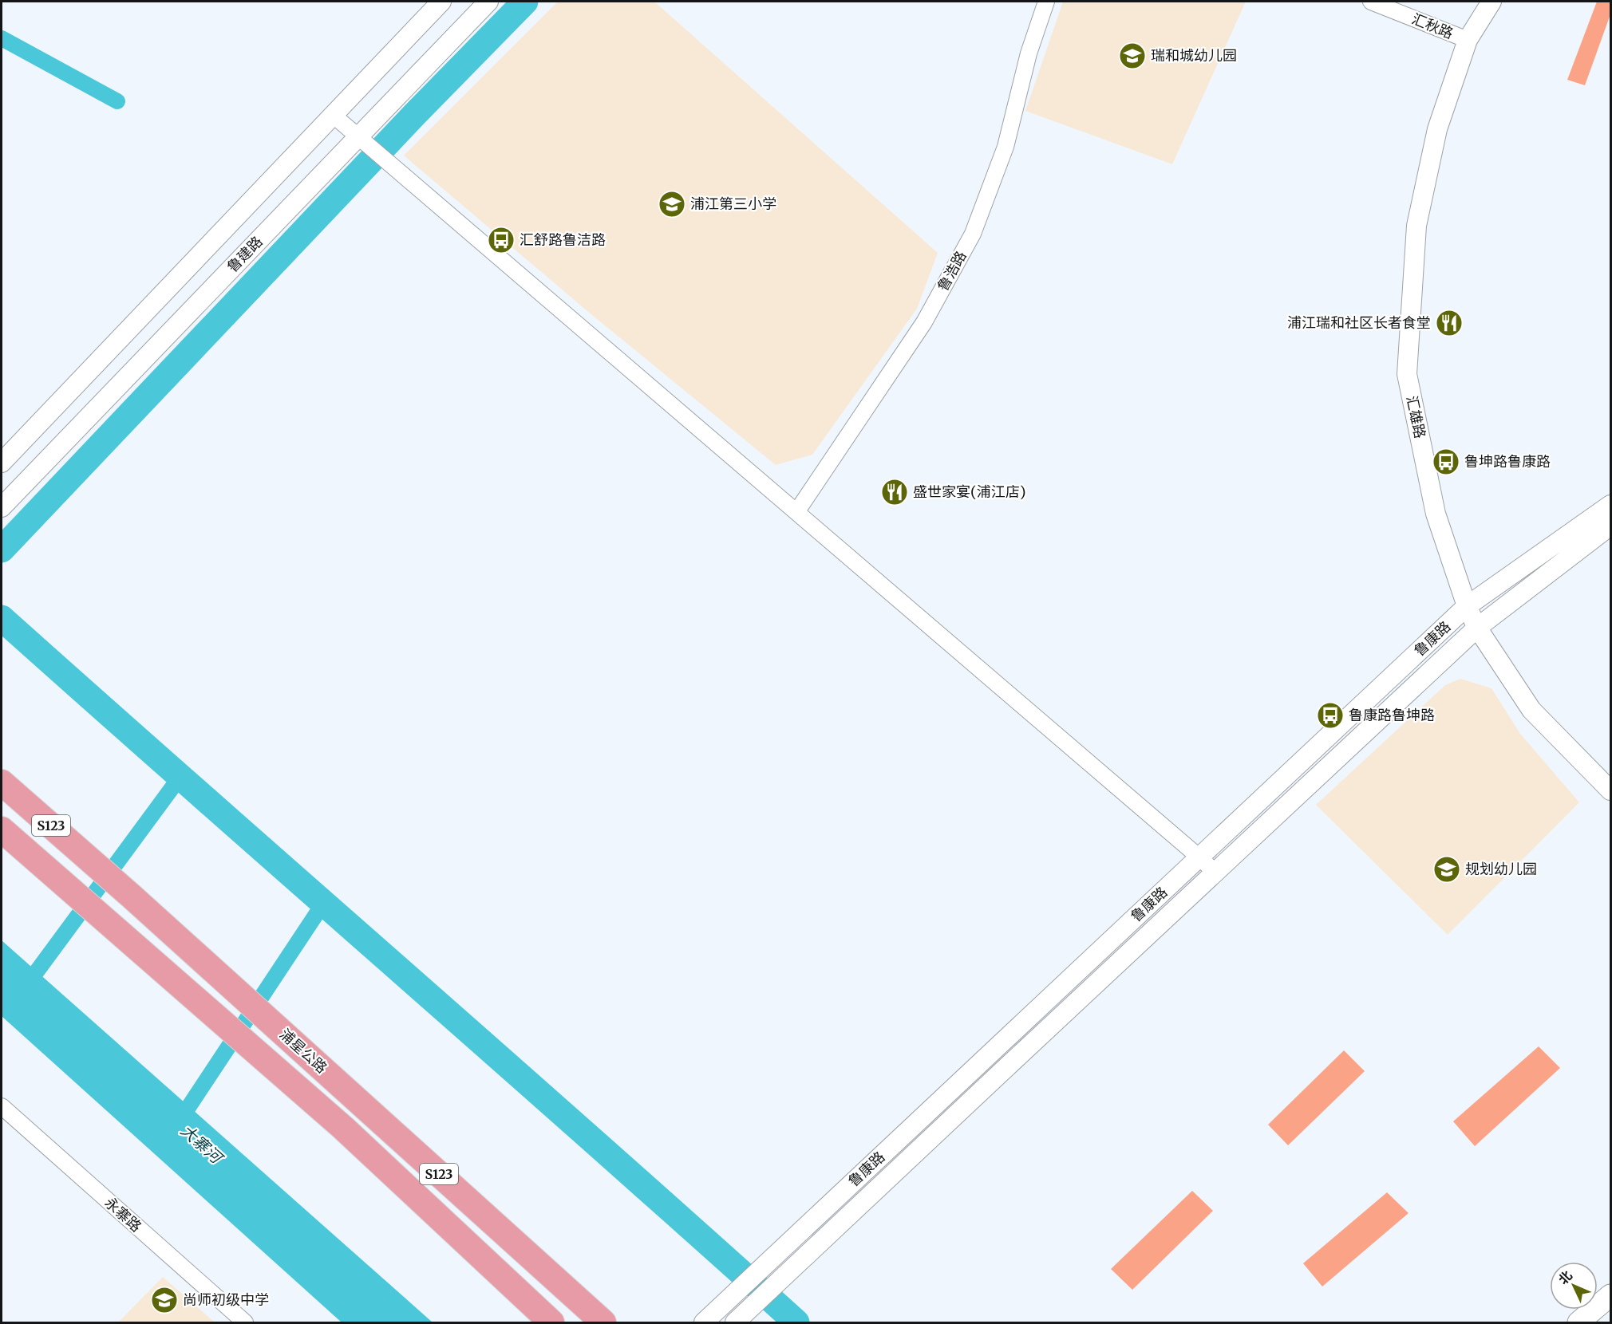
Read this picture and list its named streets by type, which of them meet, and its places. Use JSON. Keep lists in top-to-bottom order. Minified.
{"streets":{"main road":["S123","浦星公路"],"street":["汇秋路","鲁建路","鲁浩路","汇雄路","鲁康路","永寨路"]},"crossings":[["汇秋路","汇雄路"],["汇雄路","鲁康路"]],"water":["大寨河"],"places":{"school or university":["瑞和城幼儿园","浦江第三小学","规划幼儿园","尚师初级中学"],"bus stop":["汇舒路鲁洁路","鲁坤路鲁康路","鲁康路鲁坤路"],"restaurant":["浦江瑞和社区长者食堂","盛世家宴(浦江店)"]},"north":"top left"}
